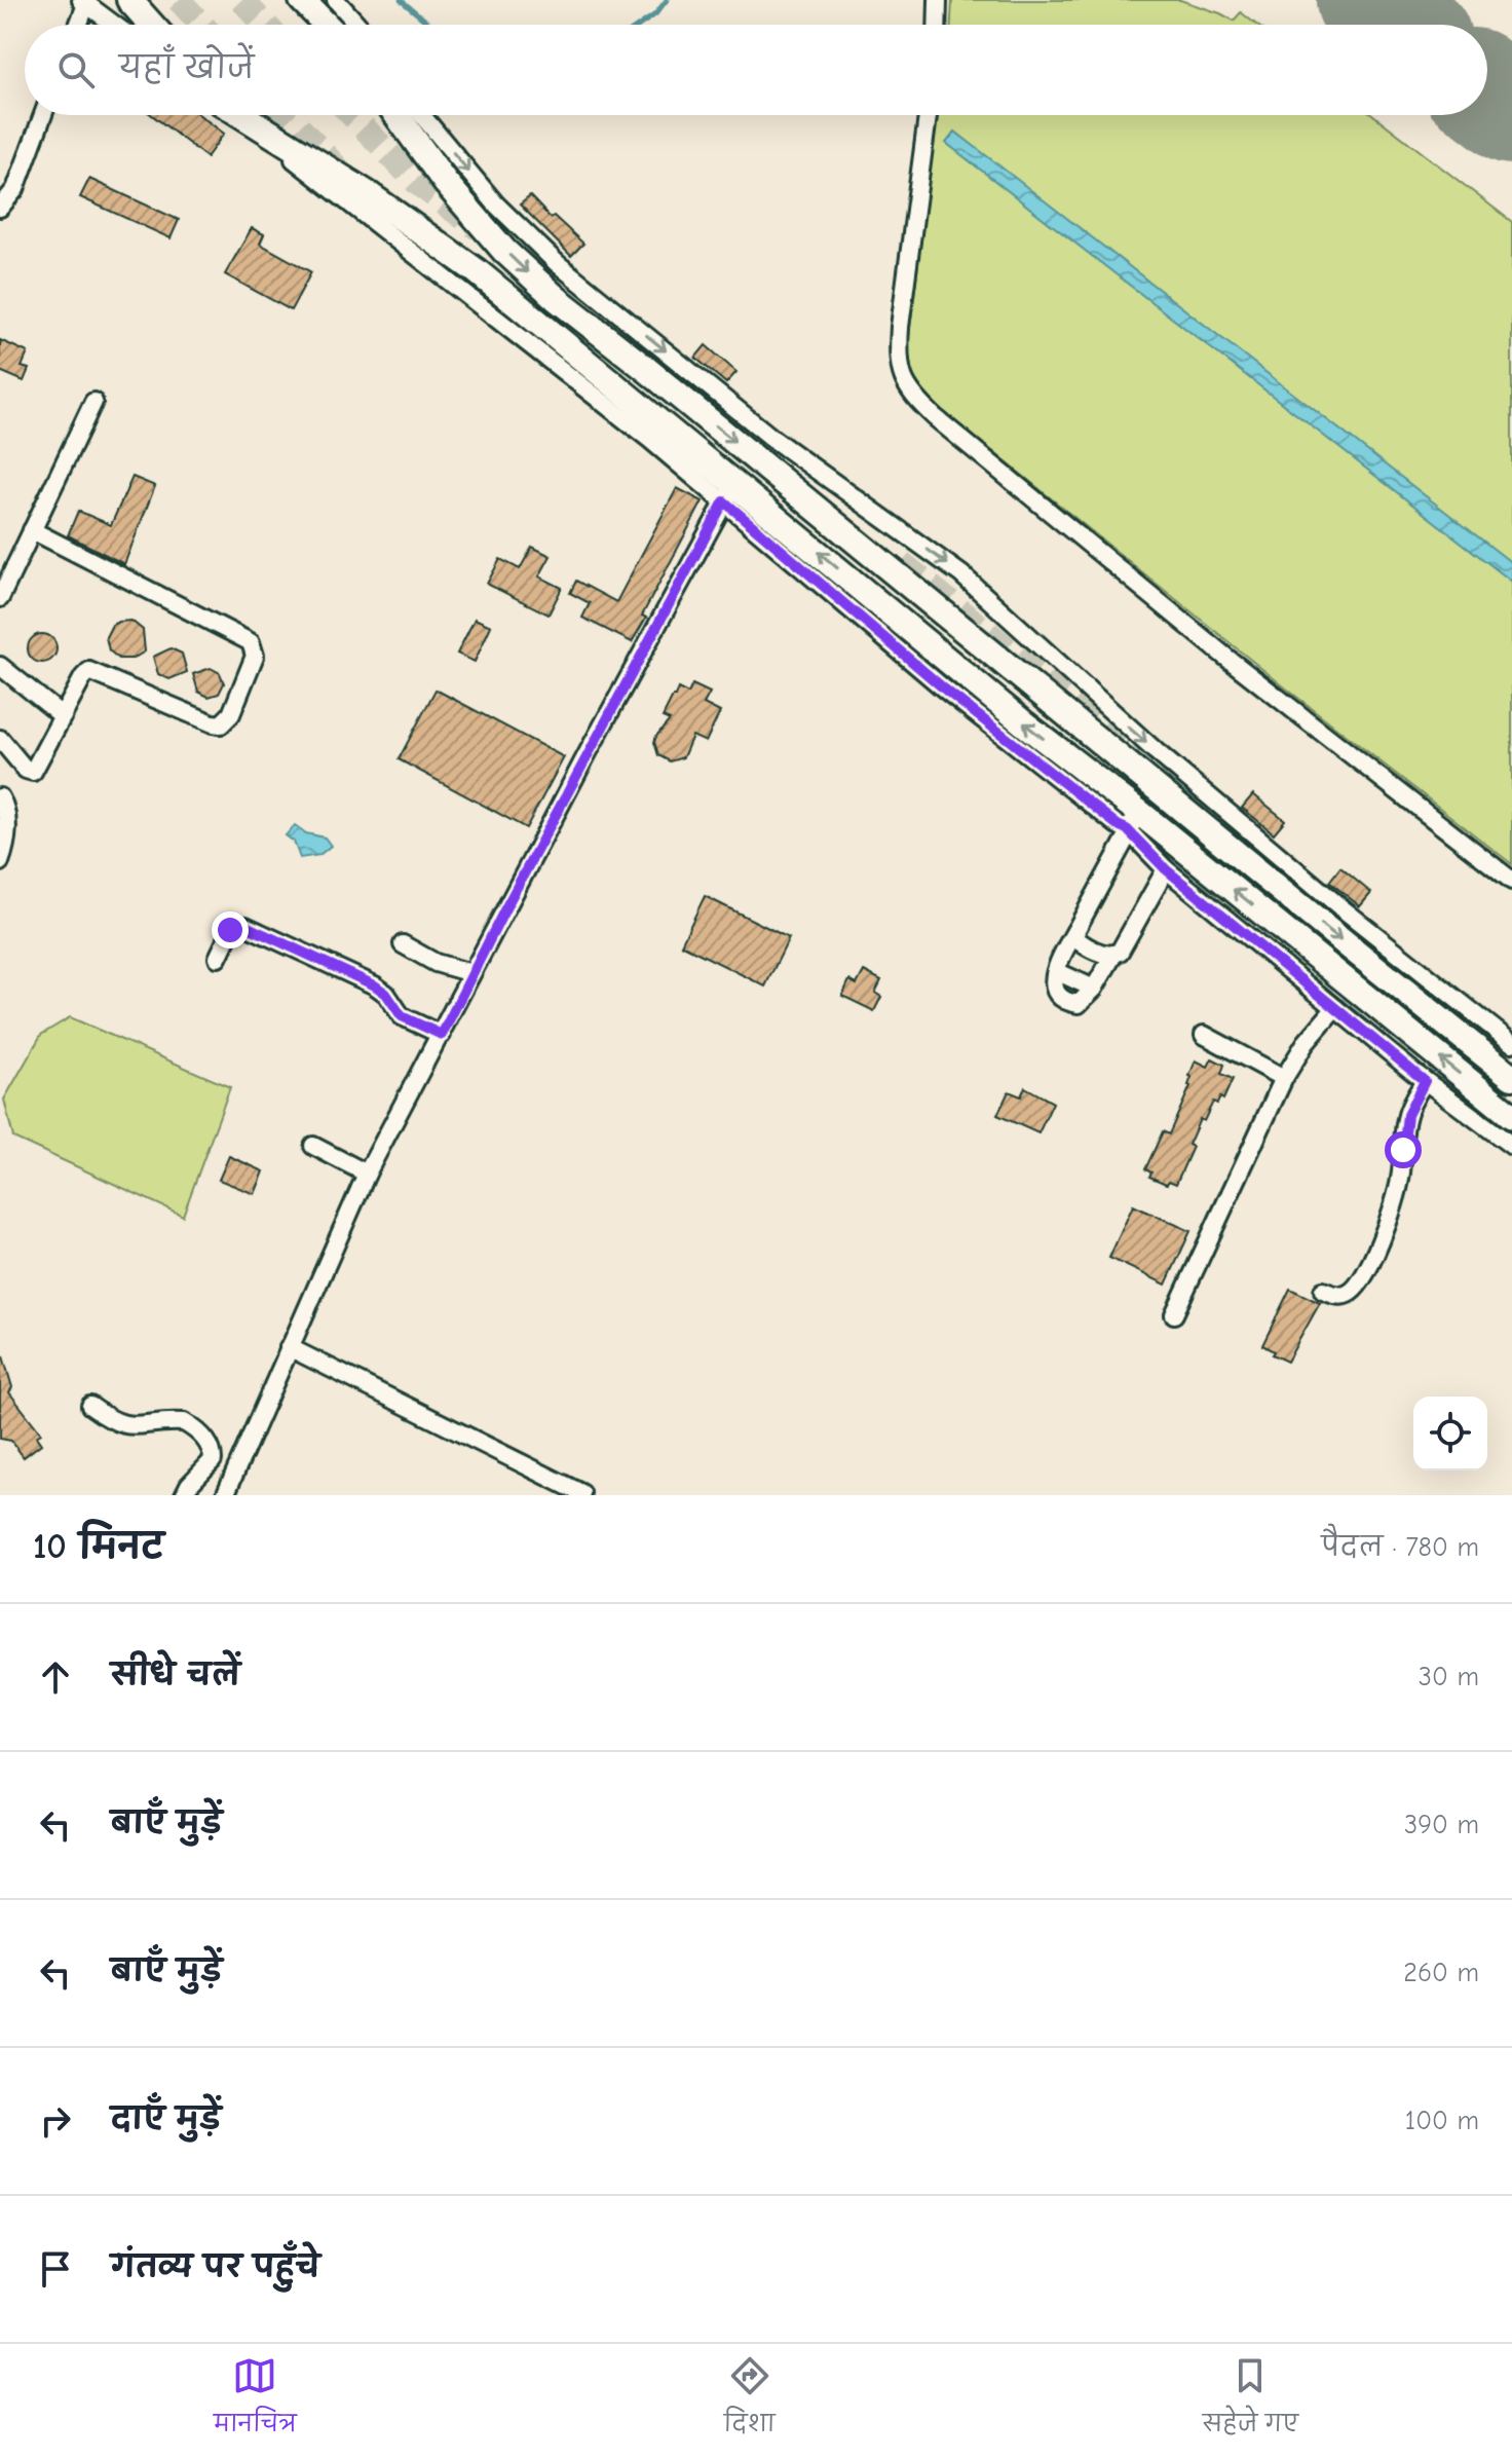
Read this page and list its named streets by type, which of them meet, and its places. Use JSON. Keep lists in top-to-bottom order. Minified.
{"page":{"search":"यहाँ खोजें","heading":["10 मिनट","पैदल · 780 m"],"list":[["सीधे चलें","30 m"],["बाएँ मुड़ें","390 m"],["बाएँ मुड़ें","260 m"],["दाएँ मुड़ें","100 m"],"गंतव्य पर पहुँचे"],"nav":["मानचित्र","दिशा","सहेजे गए"]}}
